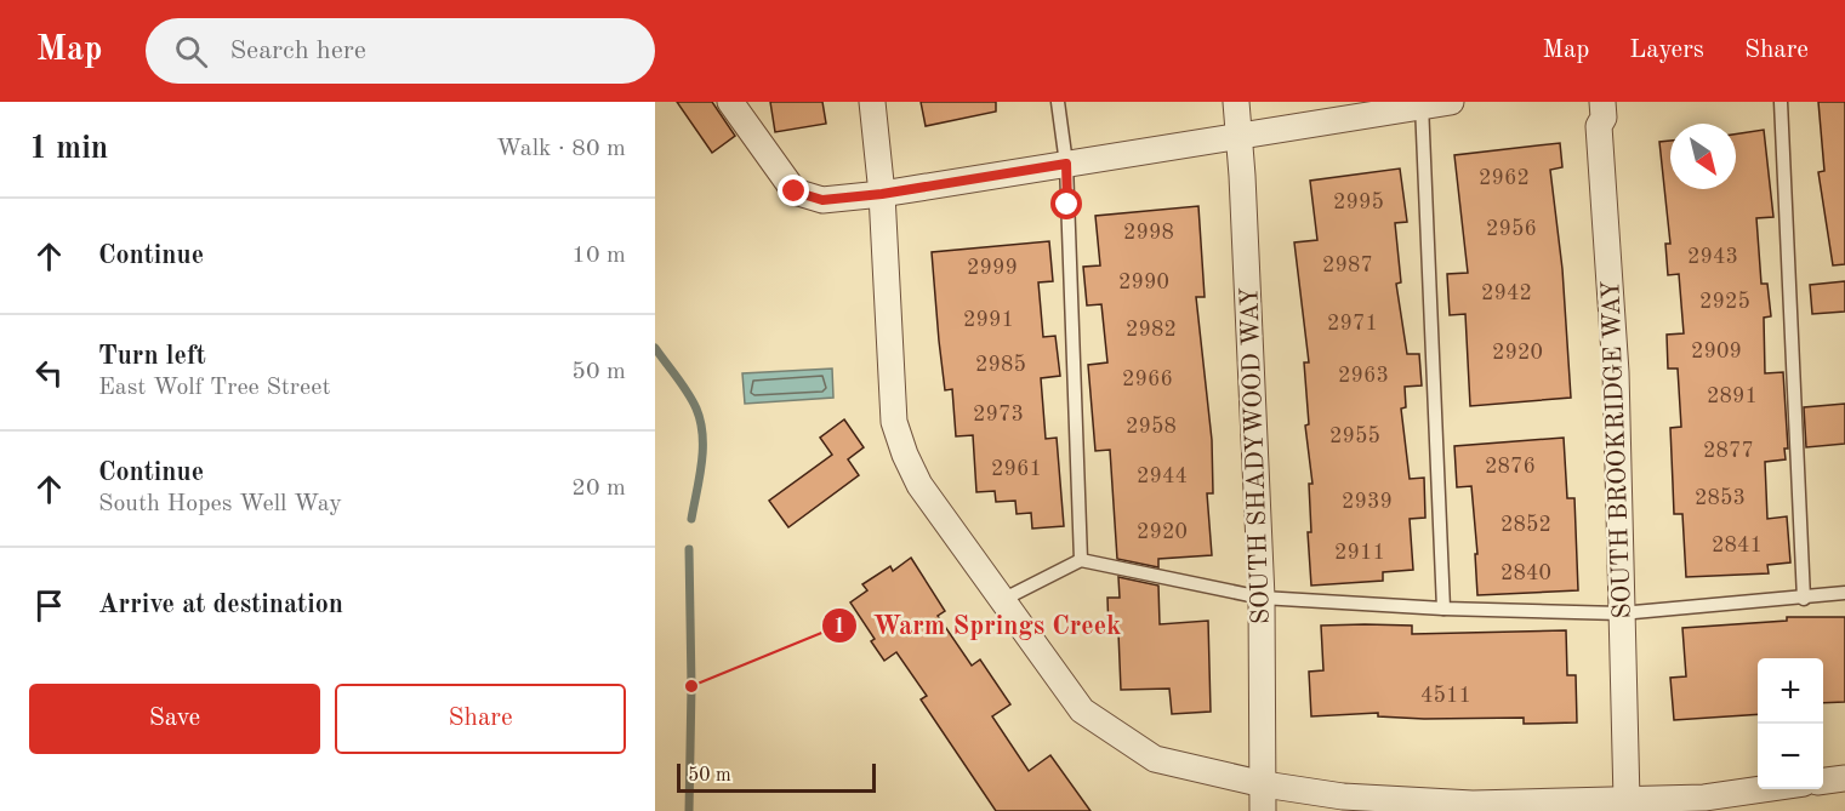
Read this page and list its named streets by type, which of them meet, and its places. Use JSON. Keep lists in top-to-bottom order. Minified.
{"streets":{"street":["SOUTH BROOKRIDGE WAY","SOUTH SHADYWOOD WAY"]},"places":["Warm Springs Creek"],"house_numbers":["2962","2995","2956","2998","2943","2987","2999","2990","2942","2925","2991","2971","2982","2909","2920","2985","2963","2966","2891","2973","2958","2955","2877","2876","2961","2944","2853","2939","2852","2920","2841","2911","2840","4511"],"scale_bar":"50 m","north":"bottom right","page":{"header":"Map","search":"Search here","nav":["Map","Layers","Share"],"heading":["1 min","Walk · 80 m"],"list":[["Continue","10 m"],["Turn left","East Wolf Tree Street","50 m"],["Continue","South Hopes Well Way","20 m"],"Arrive at destination"],"map_buttons":["+","−"],"buttons":["Save","Share"],"scale":"50 m"}}
